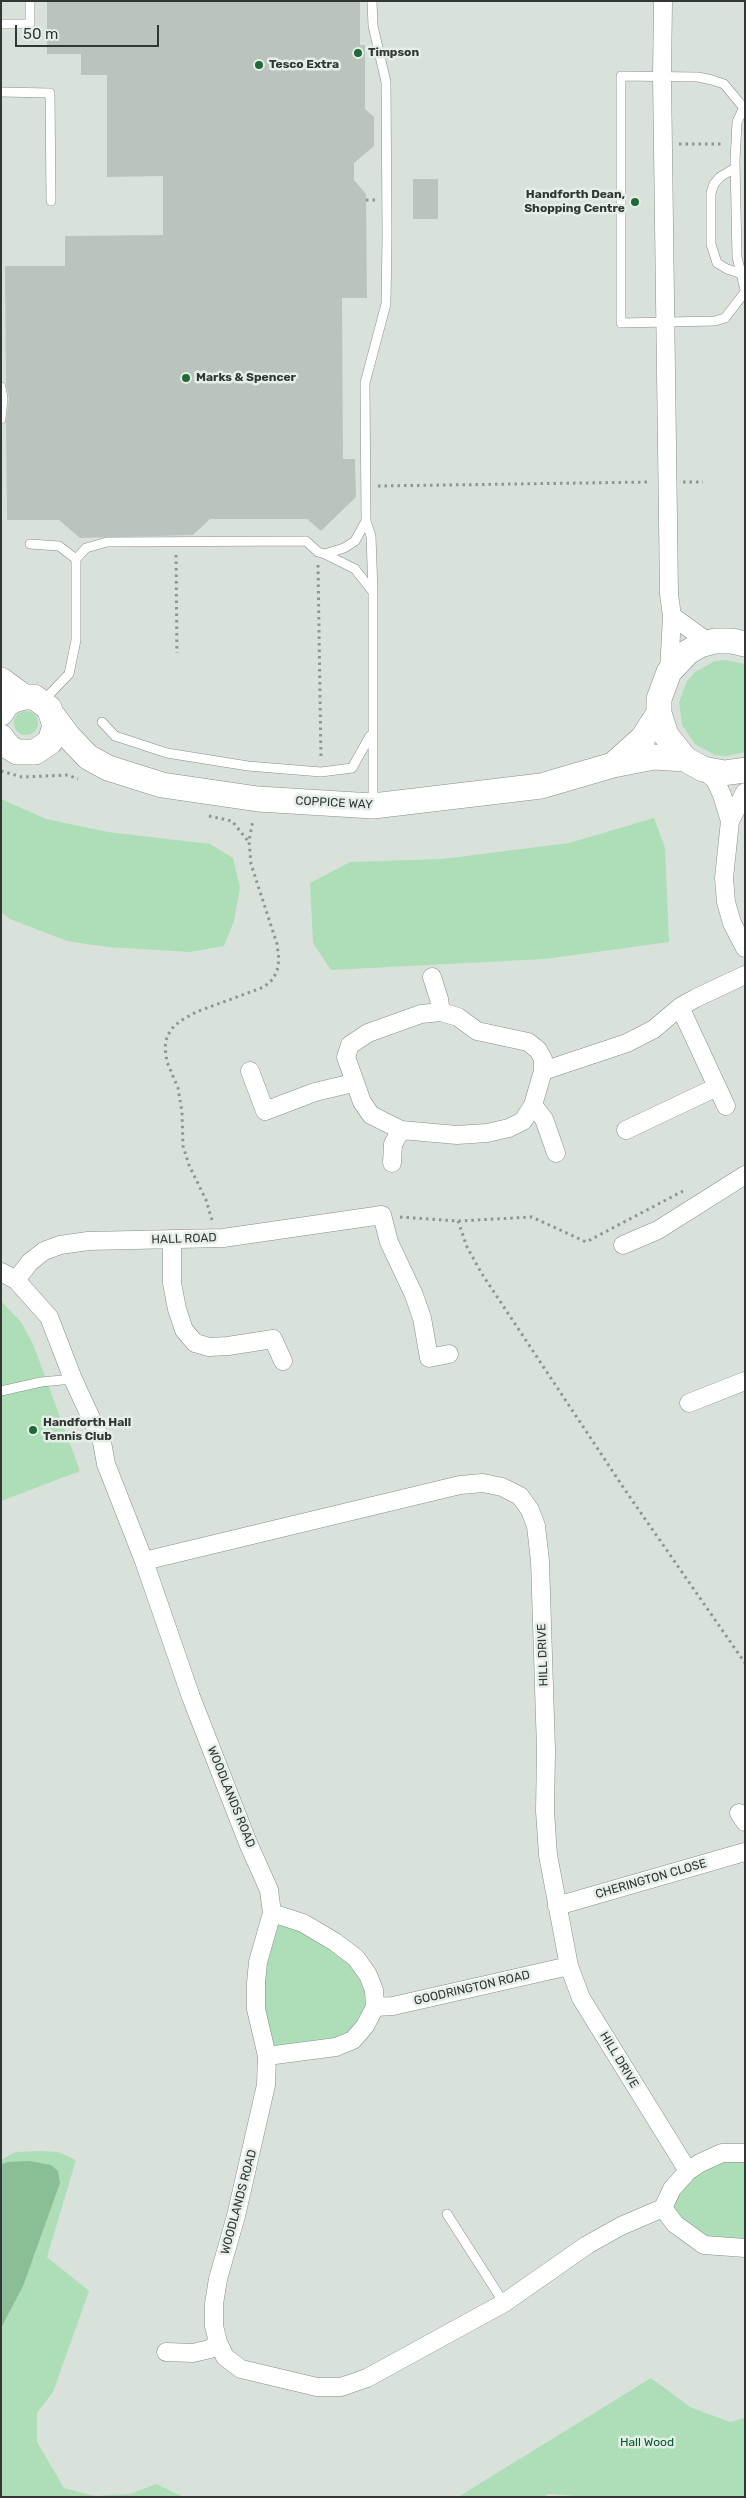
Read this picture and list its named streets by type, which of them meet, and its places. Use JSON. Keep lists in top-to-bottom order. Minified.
{"streets":{"street":["COPPICE WAY","HALL ROAD","HILL DRIVE","WOODLANDS ROAD","CHERINGTON CLOSE","GOODRINGTON ROAD"]},"crossings":[["HALL ROAD","WOODLANDS ROAD"],["HILL DRIVE","WOODLANDS ROAD"],["HILL DRIVE","CHERINGTON CLOSE"],["HILL DRIVE","GOODRINGTON ROAD"],["WOODLANDS ROAD","GOODRINGTON ROAD"]],"parks":["Hall Wood"],"places":["Timpson","Tesco Extra","Handforth Dean, Shopping Centre","Marks & Spencer","Handforth Hall Tennis Club"],"scale_bar":"50 m"}
